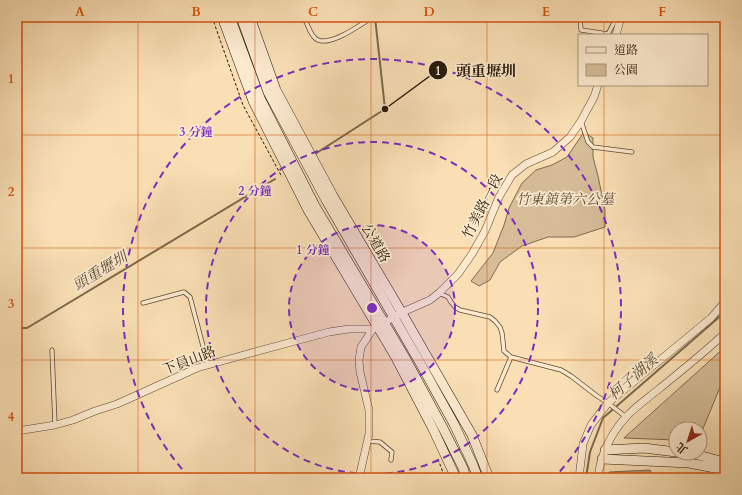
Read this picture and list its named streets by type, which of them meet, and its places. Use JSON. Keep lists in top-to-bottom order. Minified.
{"streets":{"street":["竹美路一段","公道路","下員山路"]},"crossings":[["竹美路一段","公道路"],["竹美路一段","下員山路"]],"water":["頭重壢圳","柯子湖溪"],"parks":["竹東鎮第六公墓"],"places":["頭重壢圳"],"legend":["道路","公園"],"north":"bottom left","grid":{"columns":["A","B","C","D","E","F"],"rows":["1","2","3","4"]},"rings":["3 分鐘","2 分鐘","1 分鐘"]}
